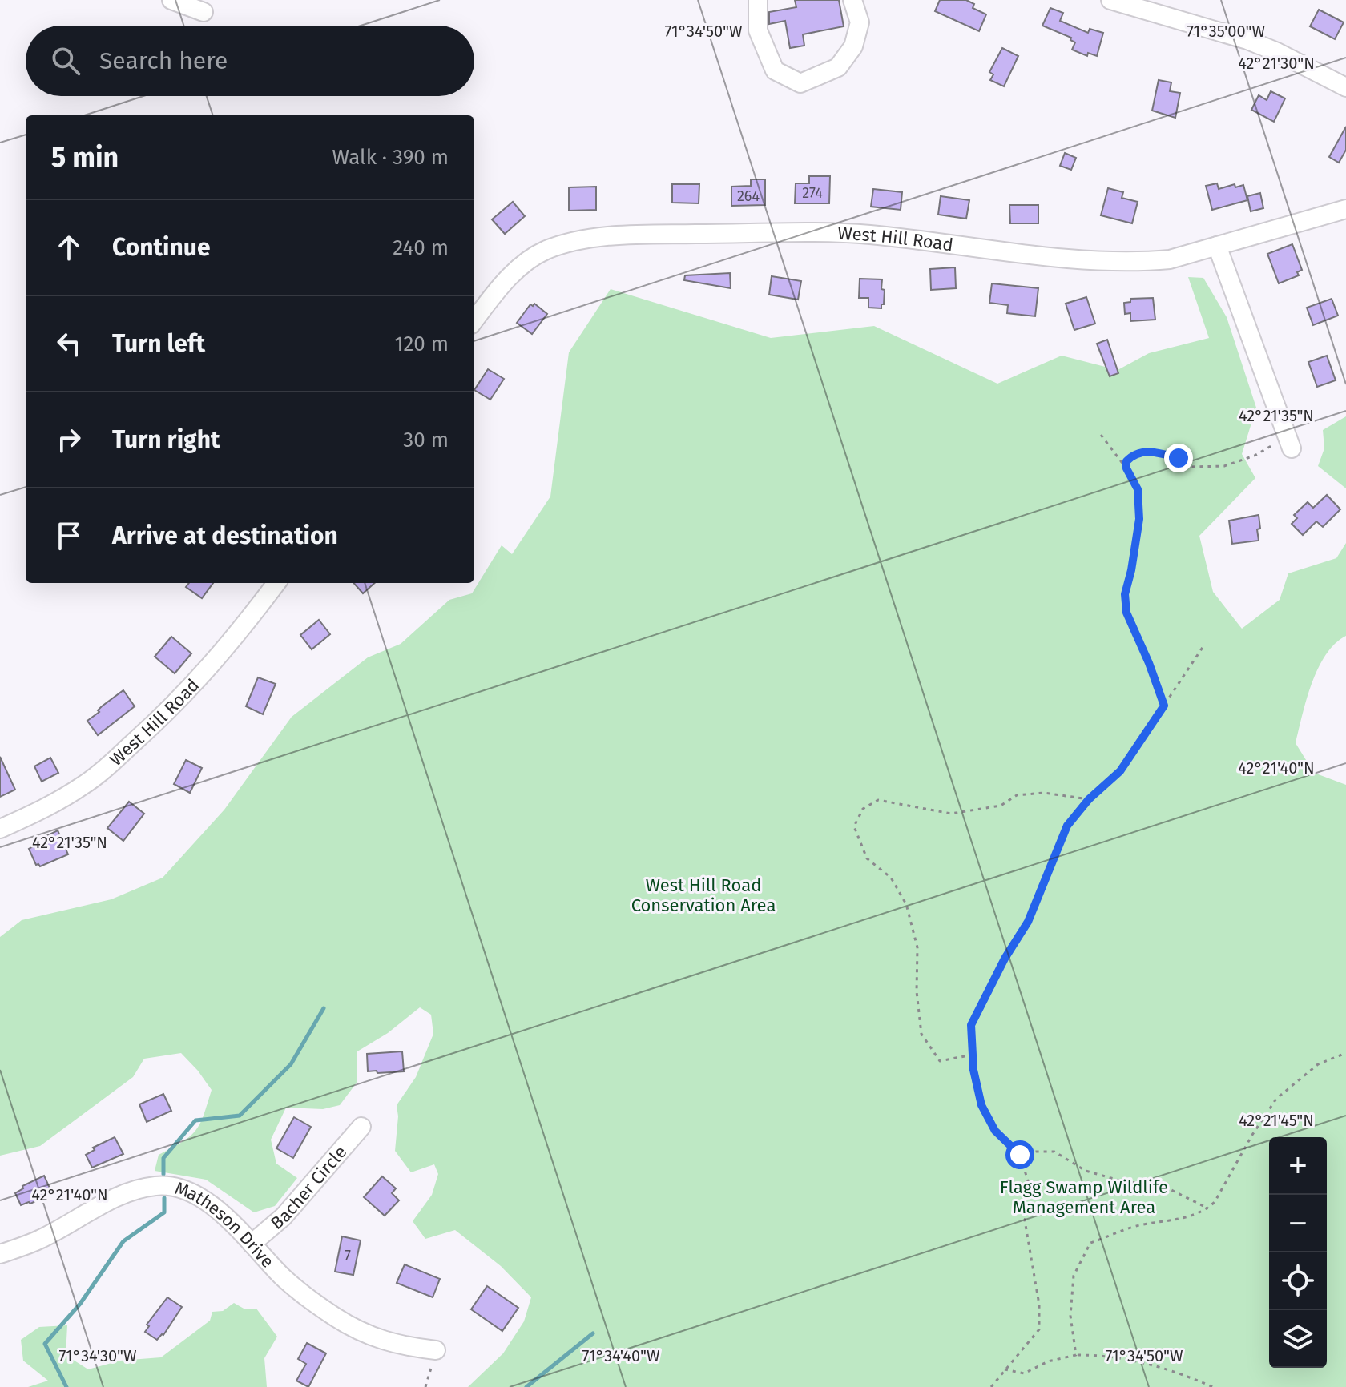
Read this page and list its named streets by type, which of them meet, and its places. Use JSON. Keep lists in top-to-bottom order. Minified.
{"streets":{"street":["West Hill Road","Bacher Circle","Matheson Drive"]},"crossings":[["Bacher Circle","Matheson Drive"]],"parks":["West Hill Road Conservation Area","Flagg Swamp Wildlife Management Area"],"house_numbers":["274","264","7"],"page":{"search":"Search here","heading":["5 min","Walk · 390 m"],"list":[["Continue","240 m"],["Turn left","120 m"],["Turn right","30 m"],"Arrive at destination"],"map_buttons":["+","−"]},"coordinates":["71°34'50\"W","71°35'00\"W","42°21'30\"N","42°21'35\"N","42°21'40\"N","42°21'45\"N","71°34'30\"W","71°34'40\"W"]}
